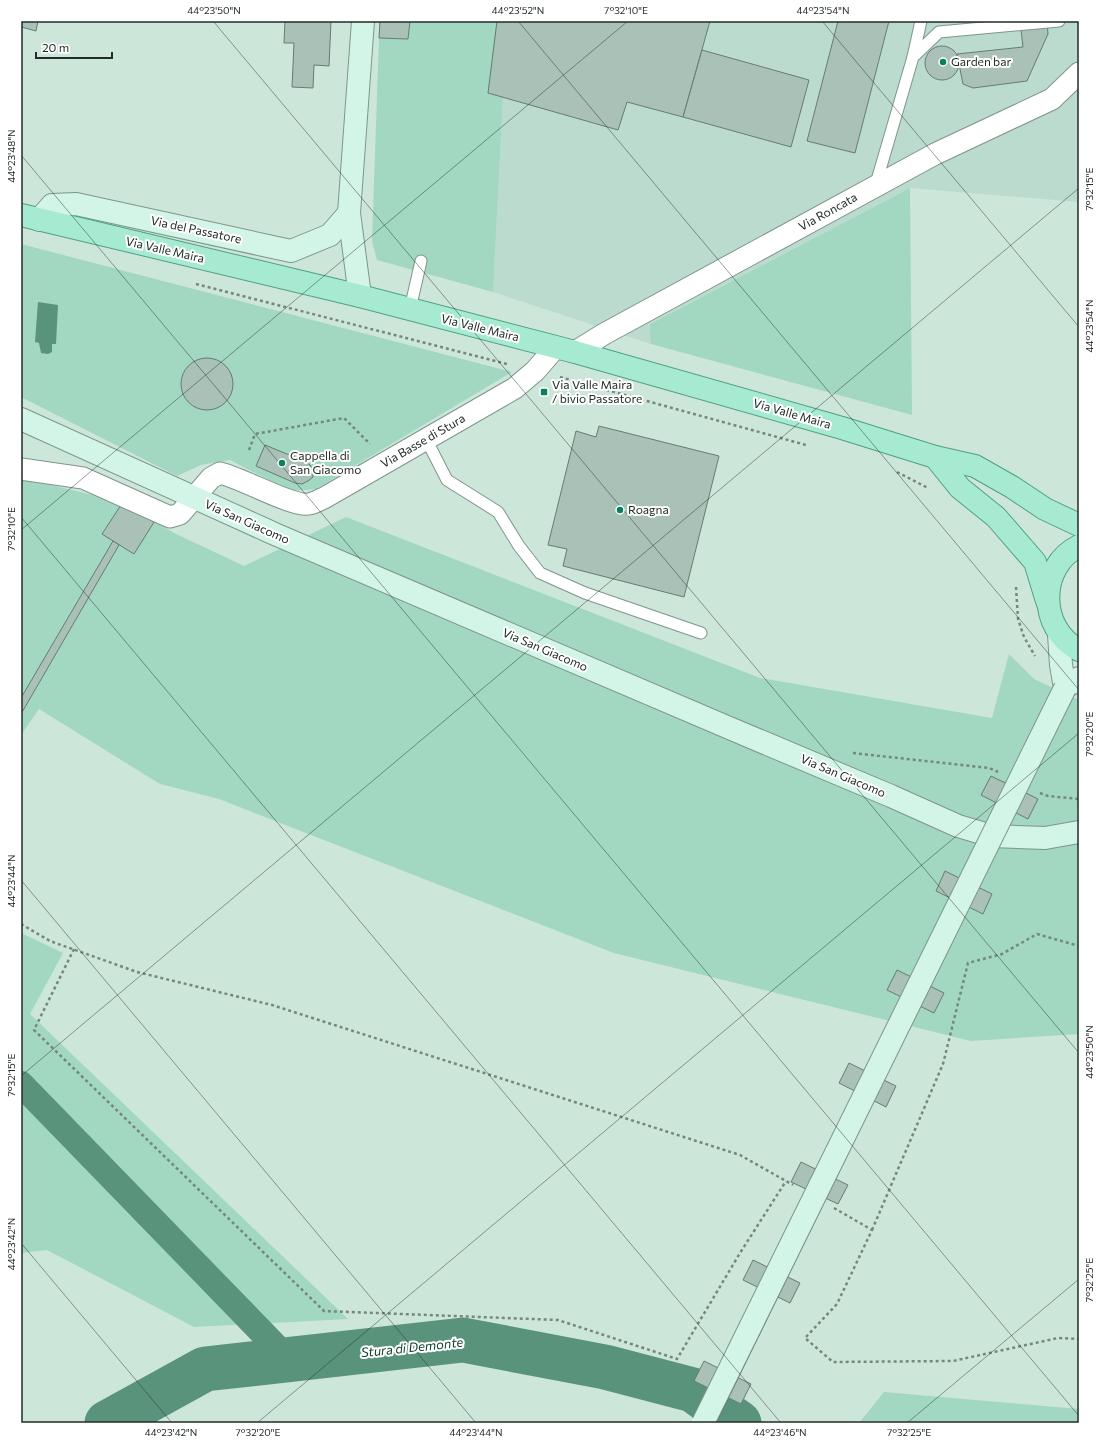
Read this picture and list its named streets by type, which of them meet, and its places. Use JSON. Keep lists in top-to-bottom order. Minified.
{"streets":{"main road":["Via del Passatore","Via Valle Maira","Via San Giacomo"],"street":["Via Roncata","Via Basse di Stura"]},"crossings":[["Via Roncata","Via Valle Maira"],["Via Roncata","Via Basse di Stura"],["Via del Passatore","Via Valle Maira"],["Via Valle Maira","Via Basse di Stura"],["Via Basse di Stura","Via San Giacomo"]],"water":["Stura di Demonte"],"places":{"other":["Garden bar","Cappella di San Giacomo","Roagna"],"transit":["Via Valle Maira / bivio Passatore"]},"scale_bar":"20 m","coordinates":["44°23'50\"N","44°23'52\"N","7°32'10\"E","44°23'54\"N","44°23'48\"N","7°32'15\"E","7°32'20\"E","44°23'44\"N","44°23'42\"N","7°32'25\"E","44°23'46\"N"]}
